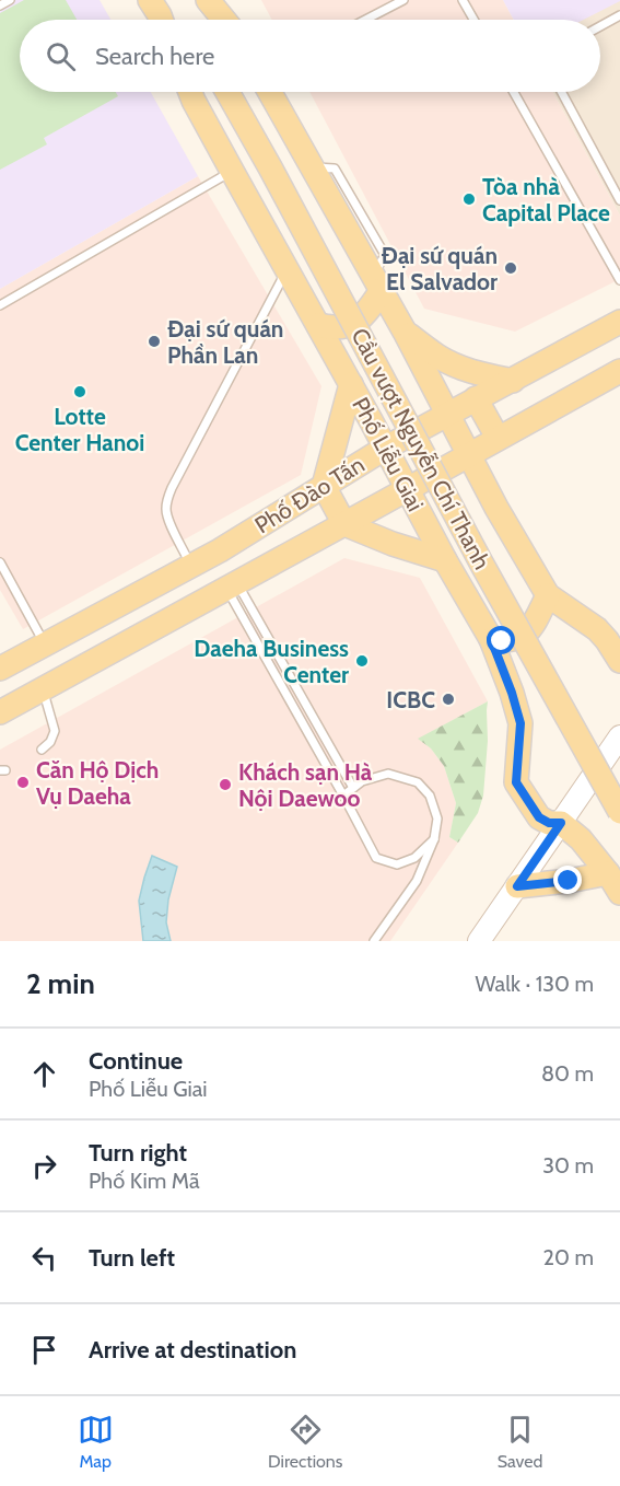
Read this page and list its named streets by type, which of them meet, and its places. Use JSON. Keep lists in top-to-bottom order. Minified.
{"streets":{"main road":["Cầu vượt Nguyễn Chí Thanh","Phố Liễu Giai","Phố Đào Tấn"]},"crossings":[["Phố Liễu Giai","Phố Đào Tấn"]],"places":["Tòa nhà Capital Place","Đại sứ quán El Salvador","Đại sứ quán Phần Lan","Lotte Center Hanoi","Daeha Business Center","ICBC","Căn Hộ Dịch Vụ Daeha","Khách sạn Hà Nội Daewoo"],"page":{"search":"Search here","heading":["2 min","Walk · 130 m"],"list":[["Continue","Phố Liễu Giai","80 m"],["Turn right","Phố Kim Mã","30 m"],["Turn left","20 m"],"Arrive at destination"],"nav":["Map","Directions","Saved"]}}
